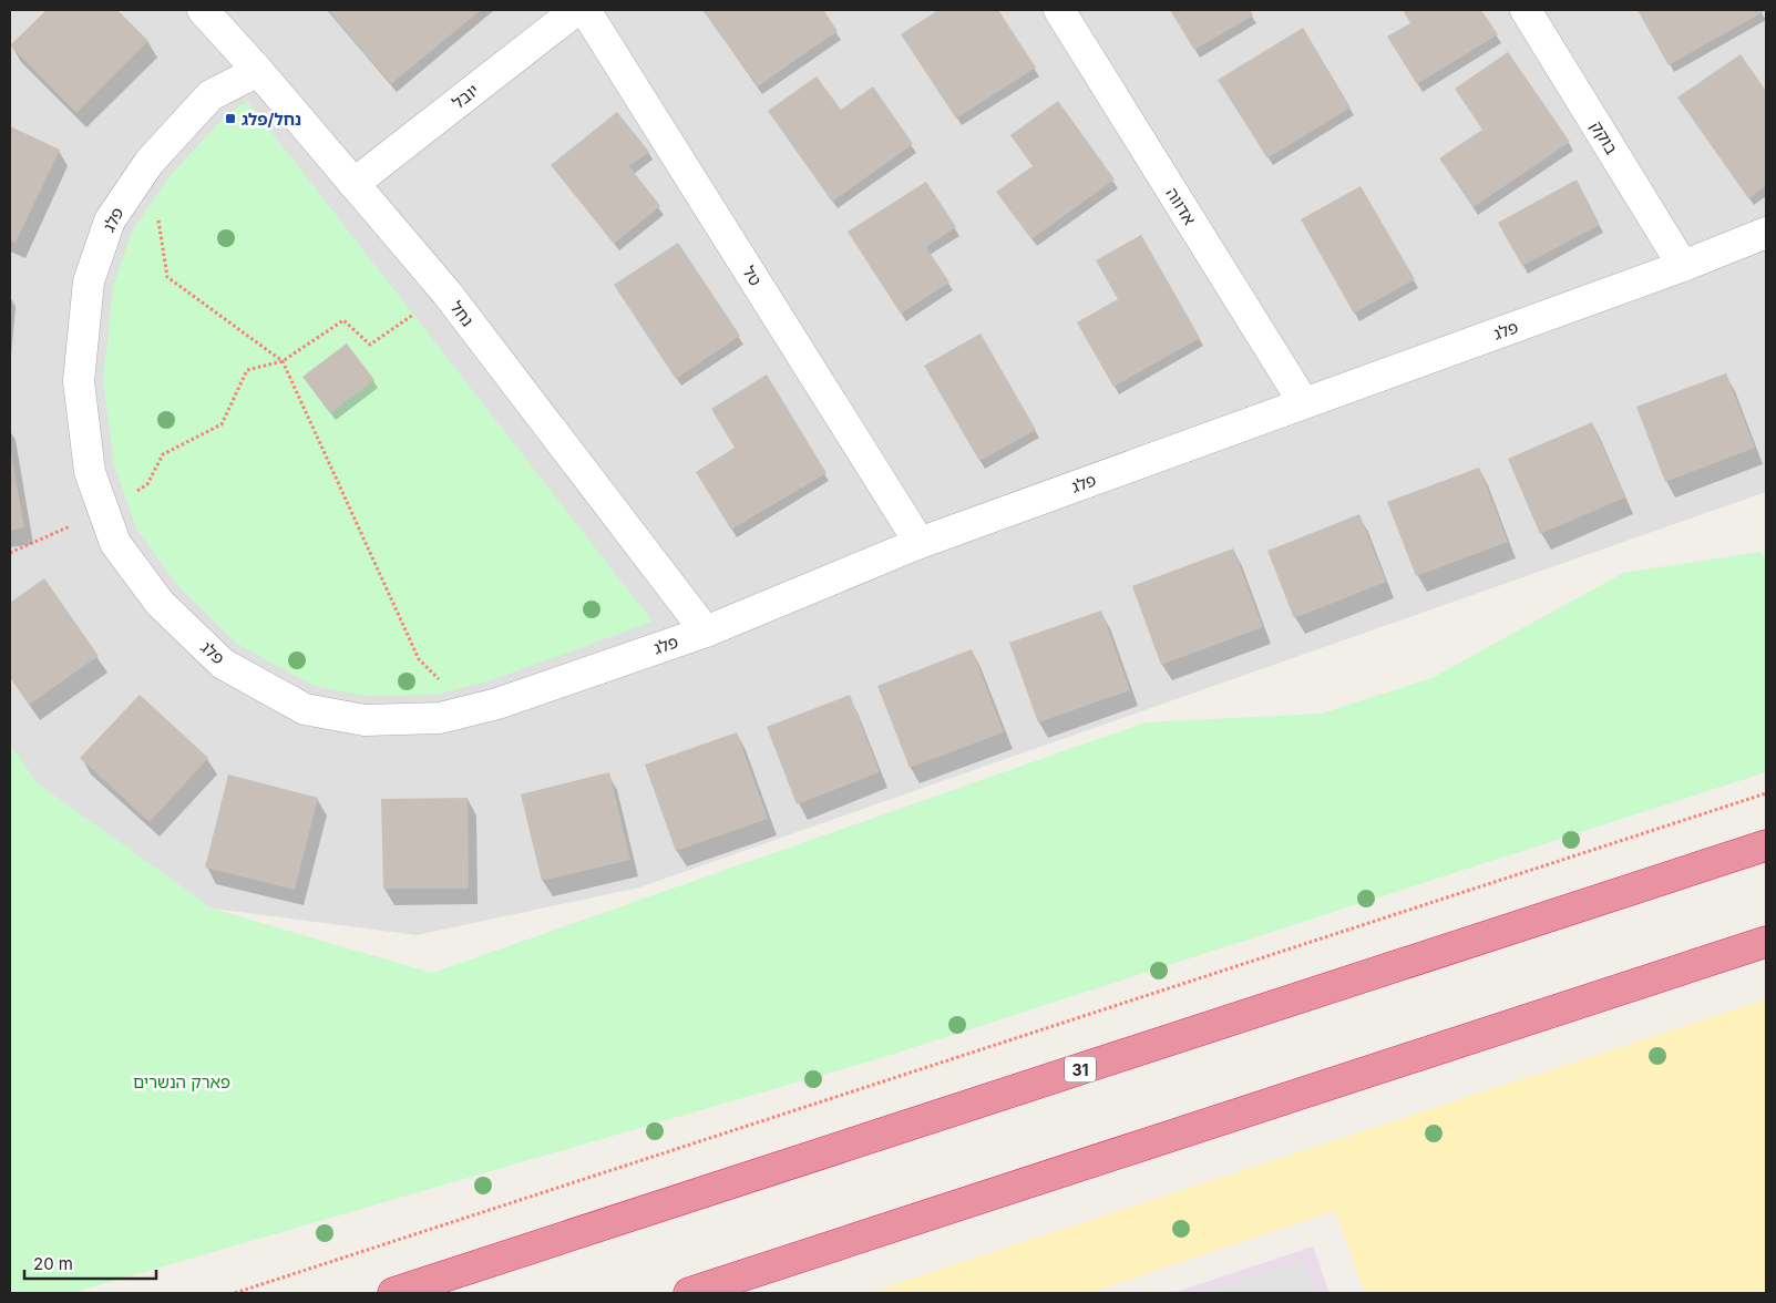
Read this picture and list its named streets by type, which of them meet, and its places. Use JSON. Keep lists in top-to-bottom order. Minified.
{"streets":{"highway":["31"],"street":["יובל","בוקק","אדווה","פלג","טל","נחל"]},"crossings":[["יובל","נחל"],["בוקק","פלג"],["אדווה","פלג"],["פלג","טל"],["פלג","נחל"]],"parks":["פארק הנשרים"],"places":{"transit":["נחל/פלג"]},"scale_bar":"20 m"}
